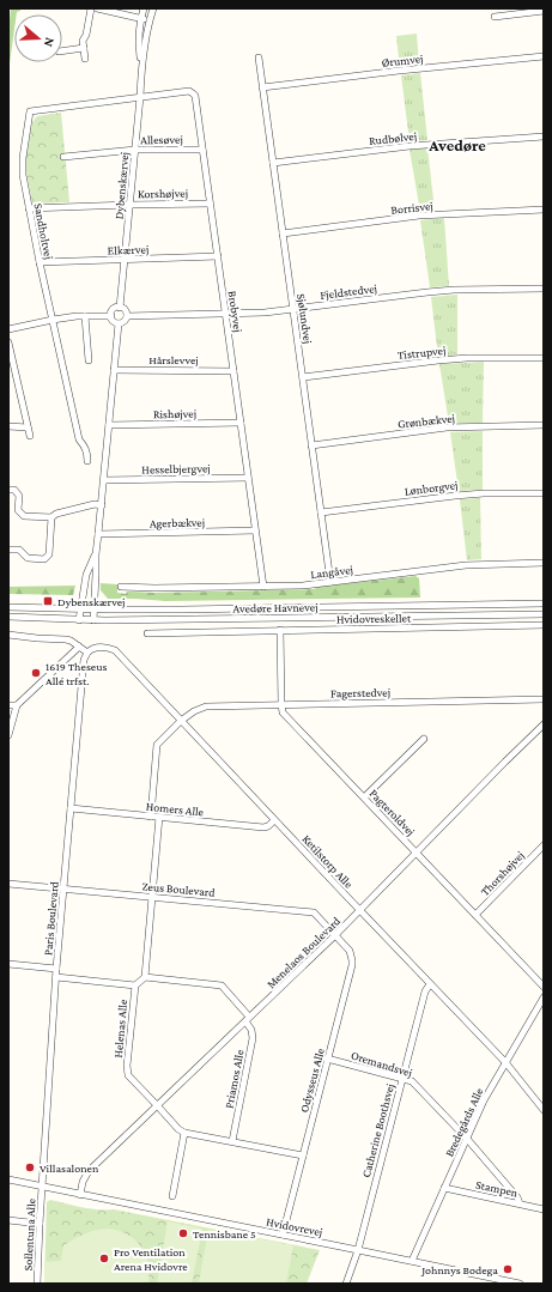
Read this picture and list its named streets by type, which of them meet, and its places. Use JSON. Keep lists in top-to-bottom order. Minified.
{"streets":{"street":["Ørumvej","Rudbølvej","Allesøvej","Dybenskærvej","Korshøjvej","Borrisvej","Sandholtvej","Elkærvej","Fjeldstedvej","Brobyvej","Sjølundvej","Tistrupvej","Hårslevvej","Rishøjvej","Grønbækvej","Hesselbjergvej","Lønborgvej","Agerbækvej","Langåvej","Avedøre Havnevej","Hvidovreskellet","Fagerstedvej","Homers Alle","Pagteroldvej","Ketilstorp Alle","Thorshøjvej","Zeus Boulevard","Paris Boulevard","Menelaos Boulevard","Helenas Alle","Oremandsvej","Priamos Alle","Odysseus Alle","Bredegårds Alle","Catherine Boothsvej","Stampen","Hvidovrevej","Sollentuna Alle"]},"crossings":[["Ørumvej","Sjølundvej"],["Rudbølvej","Sjølundvej"],["Allesøvej","Dybenskærvej"],["Allesøvej","Brobyvej"],["Dybenskærvej","Korshøjvej"],["Dybenskærvej","Sandholtvej"],["Dybenskærvej","Elkærvej"],["Dybenskærvej","Fjeldstedvej"],["Dybenskærvej","Brobyvej"],["Korshøjvej","Sandholtvej"],["Korshøjvej","Brobyvej"],["Borrisvej","Sjølundvej"],["Sandholtvej","Elkærvej"],["Sandholtvej","Brobyvej"],["Elkærvej","Brobyvej"],["Fjeldstedvej","Brobyvej"],["Fjeldstedvej","Sjølundvej"],["Brobyvej","Hårslevvej"],["Brobyvej","Rishøjvej"],["Brobyvej","Hesselbjergvej"],["Brobyvej","Agerbækvej"],["Brobyvej","Langåvej"],["Sjølundvej","Tistrupvej"],["Sjølundvej","Grønbækvej"],["Sjølundvej","Lønborgvej"],["Sjølundvej","Langåvej"],["Fagerstedvej","Pagteroldvej"],["Fagerstedvej","Ketilstorp Alle"],["Homers Alle","Ketilstorp Alle"],["Homers Alle","Paris Boulevard"],["Pagteroldvej","Thorshøjvej"],["Pagteroldvej","Menelaos Boulevard"],["Ketilstorp Alle","Paris Boulevard"],["Ketilstorp Alle","Menelaos Boulevard"],["Ketilstorp Alle","Bredegårds Alle"],["Ketilstorp Alle","Catherine Boothsvej"],["Zeus Boulevard","Paris Boulevard"],["Zeus Boulevard","Menelaos Boulevard"],["Zeus Boulevard","Odysseus Alle"],["Paris Boulevard","Hvidovrevej"],["Paris Boulevard","Sollentuna Alle"],["Menelaos Boulevard","Helenas Alle"],["Menelaos Boulevard","Priamos Alle"],["Menelaos Boulevard","Odysseus Alle"],["Menelaos Boulevard","Hvidovrevej"],["Oremandsvej","Odysseus Alle"],["Oremandsvej","Bredegårds Alle"],["Oremandsvej","Catherine Boothsvej"],["Oremandsvej","Stampen"],["Odysseus Alle","Hvidovrevej"],["Bredegårds Alle","Stampen"],["Bredegårds Alle","Hvidovrevej"],["Catherine Boothsvej","Hvidovrevej"],["Hvidovrevej","Sollentuna Alle"]],"districts":["Avedøre"],"places":{"transit":["Dybenskærvej"],"other":["1619 Theseus Allé trfst.","Villasalonen","Tennisbane 5","Pro Ventilation Arena Hvidovre","Johnnys Bodega"]},"north":"right"}
